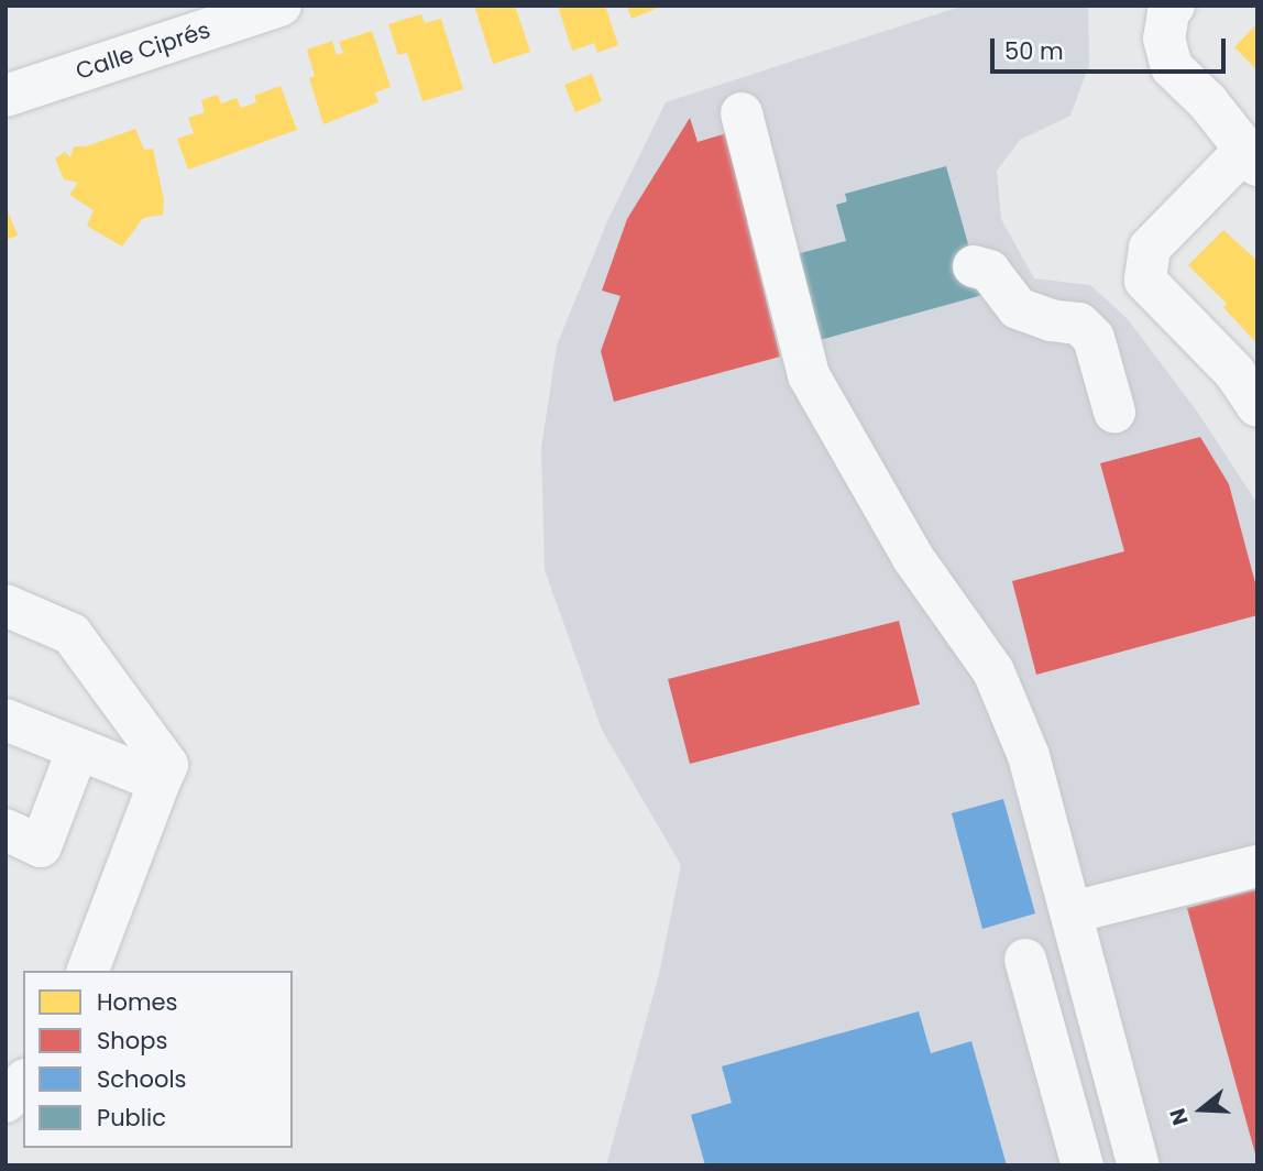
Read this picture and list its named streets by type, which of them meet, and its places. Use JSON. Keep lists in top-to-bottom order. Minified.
{"streets":{"street":["Calle Ciprés"]},"legend":["Homes","Shops","Schools","Public"],"scale_bar":"50 m","north":"left"}
